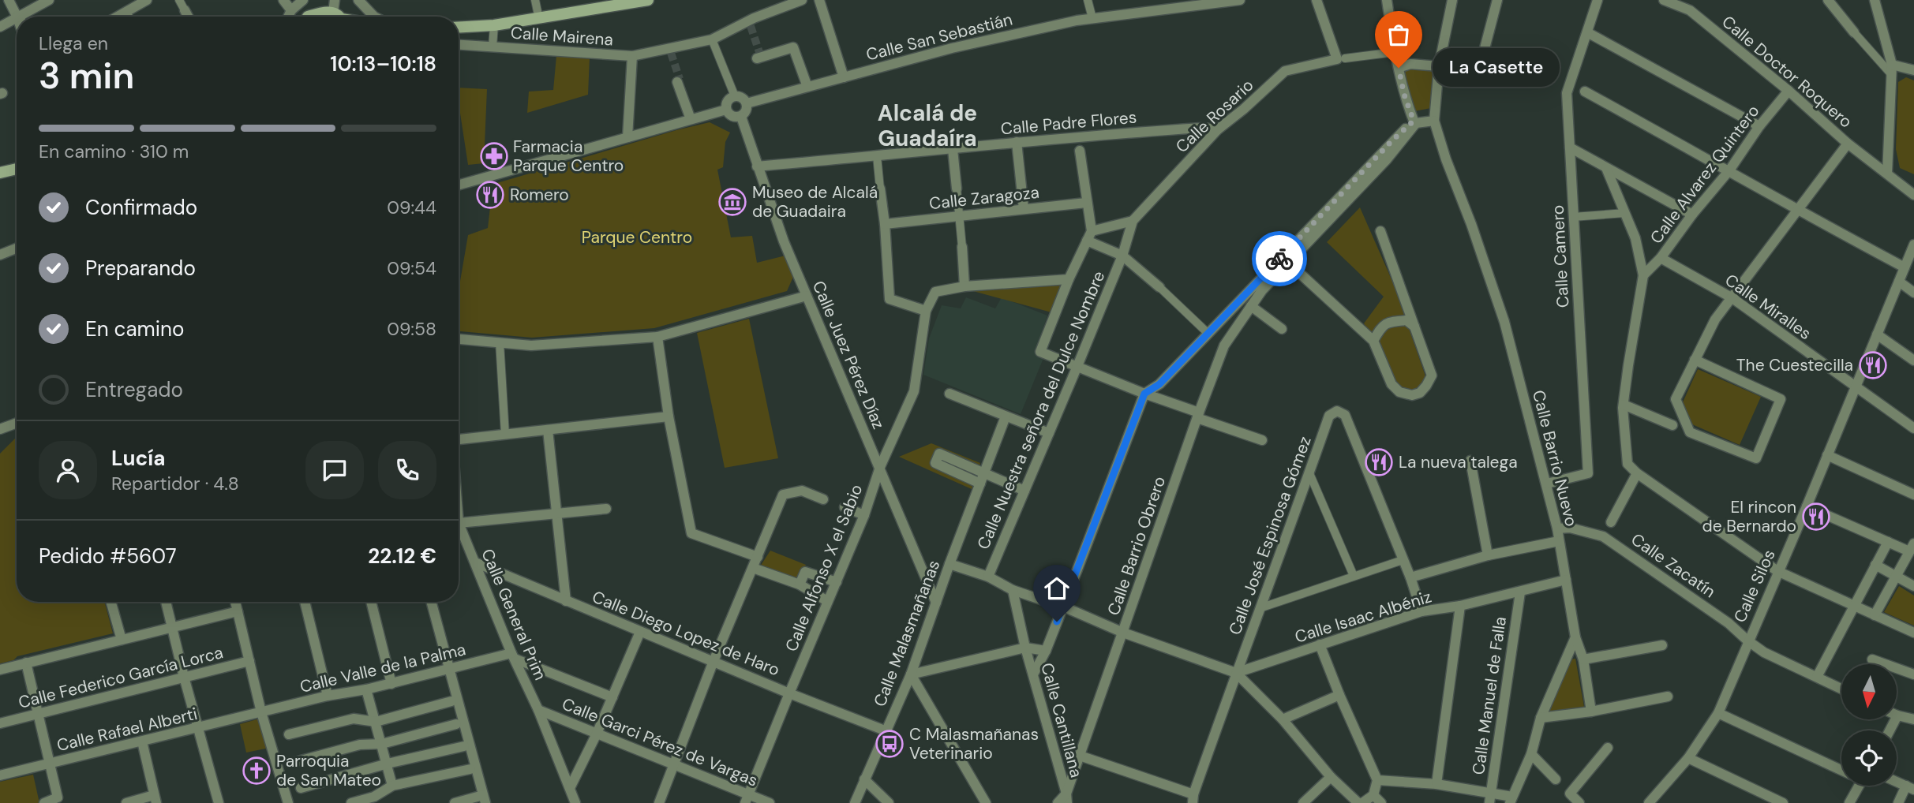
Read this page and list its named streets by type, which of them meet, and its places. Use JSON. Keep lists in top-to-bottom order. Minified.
{"streets":{"street":["Calle Mairena","Calle San Sebastián","Calle Doctor Roquero","Calle Rosario","Calle Padre Flores","Calle Alvarez Quintero","Calle Zaragoza","Calle Camero","Calle Miralles","Calle Juez Pérez Díaz","Calle Nuestra señora del Dulce Nombre","Calle Barrio Nuevo","Calle José Espinosa Gómez","Calle Barrio Obrero","Calle Zacatín","Calle Alfonso X el Sabio","Calle Silos","Calle General Prim","Calle Isaac Albéniz","Calle Diego Lopez de Haro","Calle Malasmañanas","Calle Valle de la Palma","Calle Federico García Lorca","Calle Manuel de Falla","Calle Cantillana","Calle Rafael Alberti","Calle Garci Pérez de Vargas"]},"crossings":[["Calle San Sebastián","Calle Juez Pérez Díaz"],["Calle Doctor Roquero","Calle Alvarez Quintero"],["Calle Rosario","Calle Padre Flores"],["Calle Rosario","Calle Nuestra señora del Dulce Nombre"],["Calle Padre Flores","Calle Juez Pérez Díaz"],["Calle Alvarez Quintero","Calle Miralles"],["Calle Camero","Calle Barrio Nuevo"],["Calle Miralles","Calle Silos"],["Calle Juez Pérez Díaz","Calle Alfonso X el Sabio"],["Calle Juez Pérez Díaz","Calle Malasmañanas"],["Calle Barrio Nuevo","Calle Zacatín"],["Calle Barrio Nuevo","Calle Isaac Albéniz"],["Calle José Espinosa Gómez","Calle Isaac Albéniz"],["Calle Barrio Obrero","Calle Cantillana"],["Calle Zacatín","Calle Silos"],["Calle Alfonso X el Sabio","Calle Diego Lopez de Haro"],["Calle Alfonso X el Sabio","Calle Garci Pérez de Vargas"],["Calle General Prim","Calle Diego Lopez de Haro"],["Calle General Prim","Calle Valle de la Palma"],["Calle General Prim","Calle Garci Pérez de Vargas"],["Calle Isaac Albéniz","Calle Manuel de Falla"],["Calle Diego Lopez de Haro","Calle Malasmañanas"],["Calle Valle de la Palma","Calle Rafael Alberti"]],"districts":["Alcalá de Guadaíra"],"parks":["Parque Centro"],"places":{"other":["La Casette"],"pharmacy":["Farmacia Parque Centro"],"restaurant":["Romero","The Cuestecilla","La nueva talega","El rincon de Bernardo"],"museum":["Museo de Alcalá de Guadaira"],"bus stop":["C Malasmañanas Veterinario"],"church":["Parroquia de San Mateo"]},"north":"bottom","page":{"heading":["3 min","Llega en","10:13–10:18"],"panel":["Lucía","Repartidor · 4.8","Pedido #5607","22.12 €"],"bubble":"La Casette","bar":"En camino · 310 m","list":[["Confirmado","09:44"],["Preparando","09:54"],["En camino","09:58"],"Entregado"]}}
